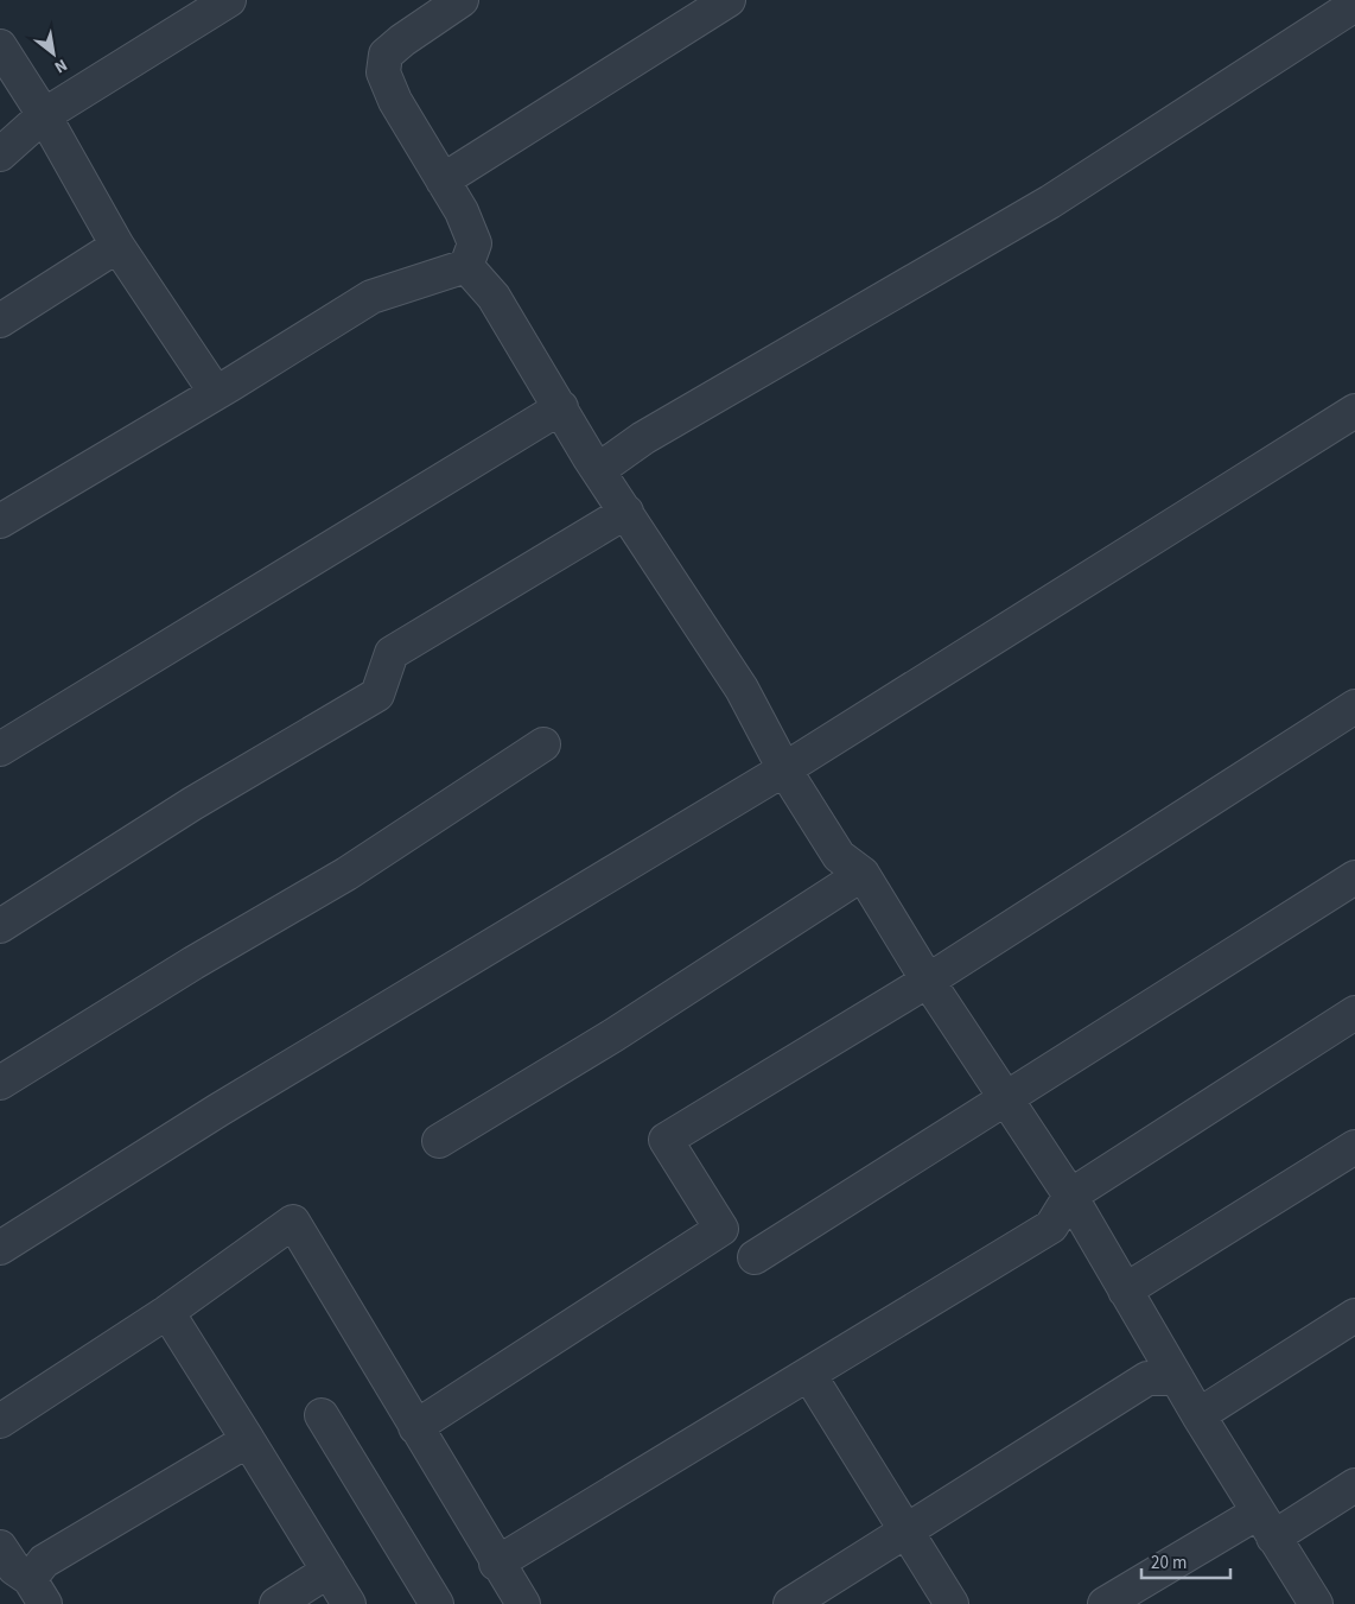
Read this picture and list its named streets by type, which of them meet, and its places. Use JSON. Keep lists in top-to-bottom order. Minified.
{"scale_bar":"20 m","north":"bottom right"}
